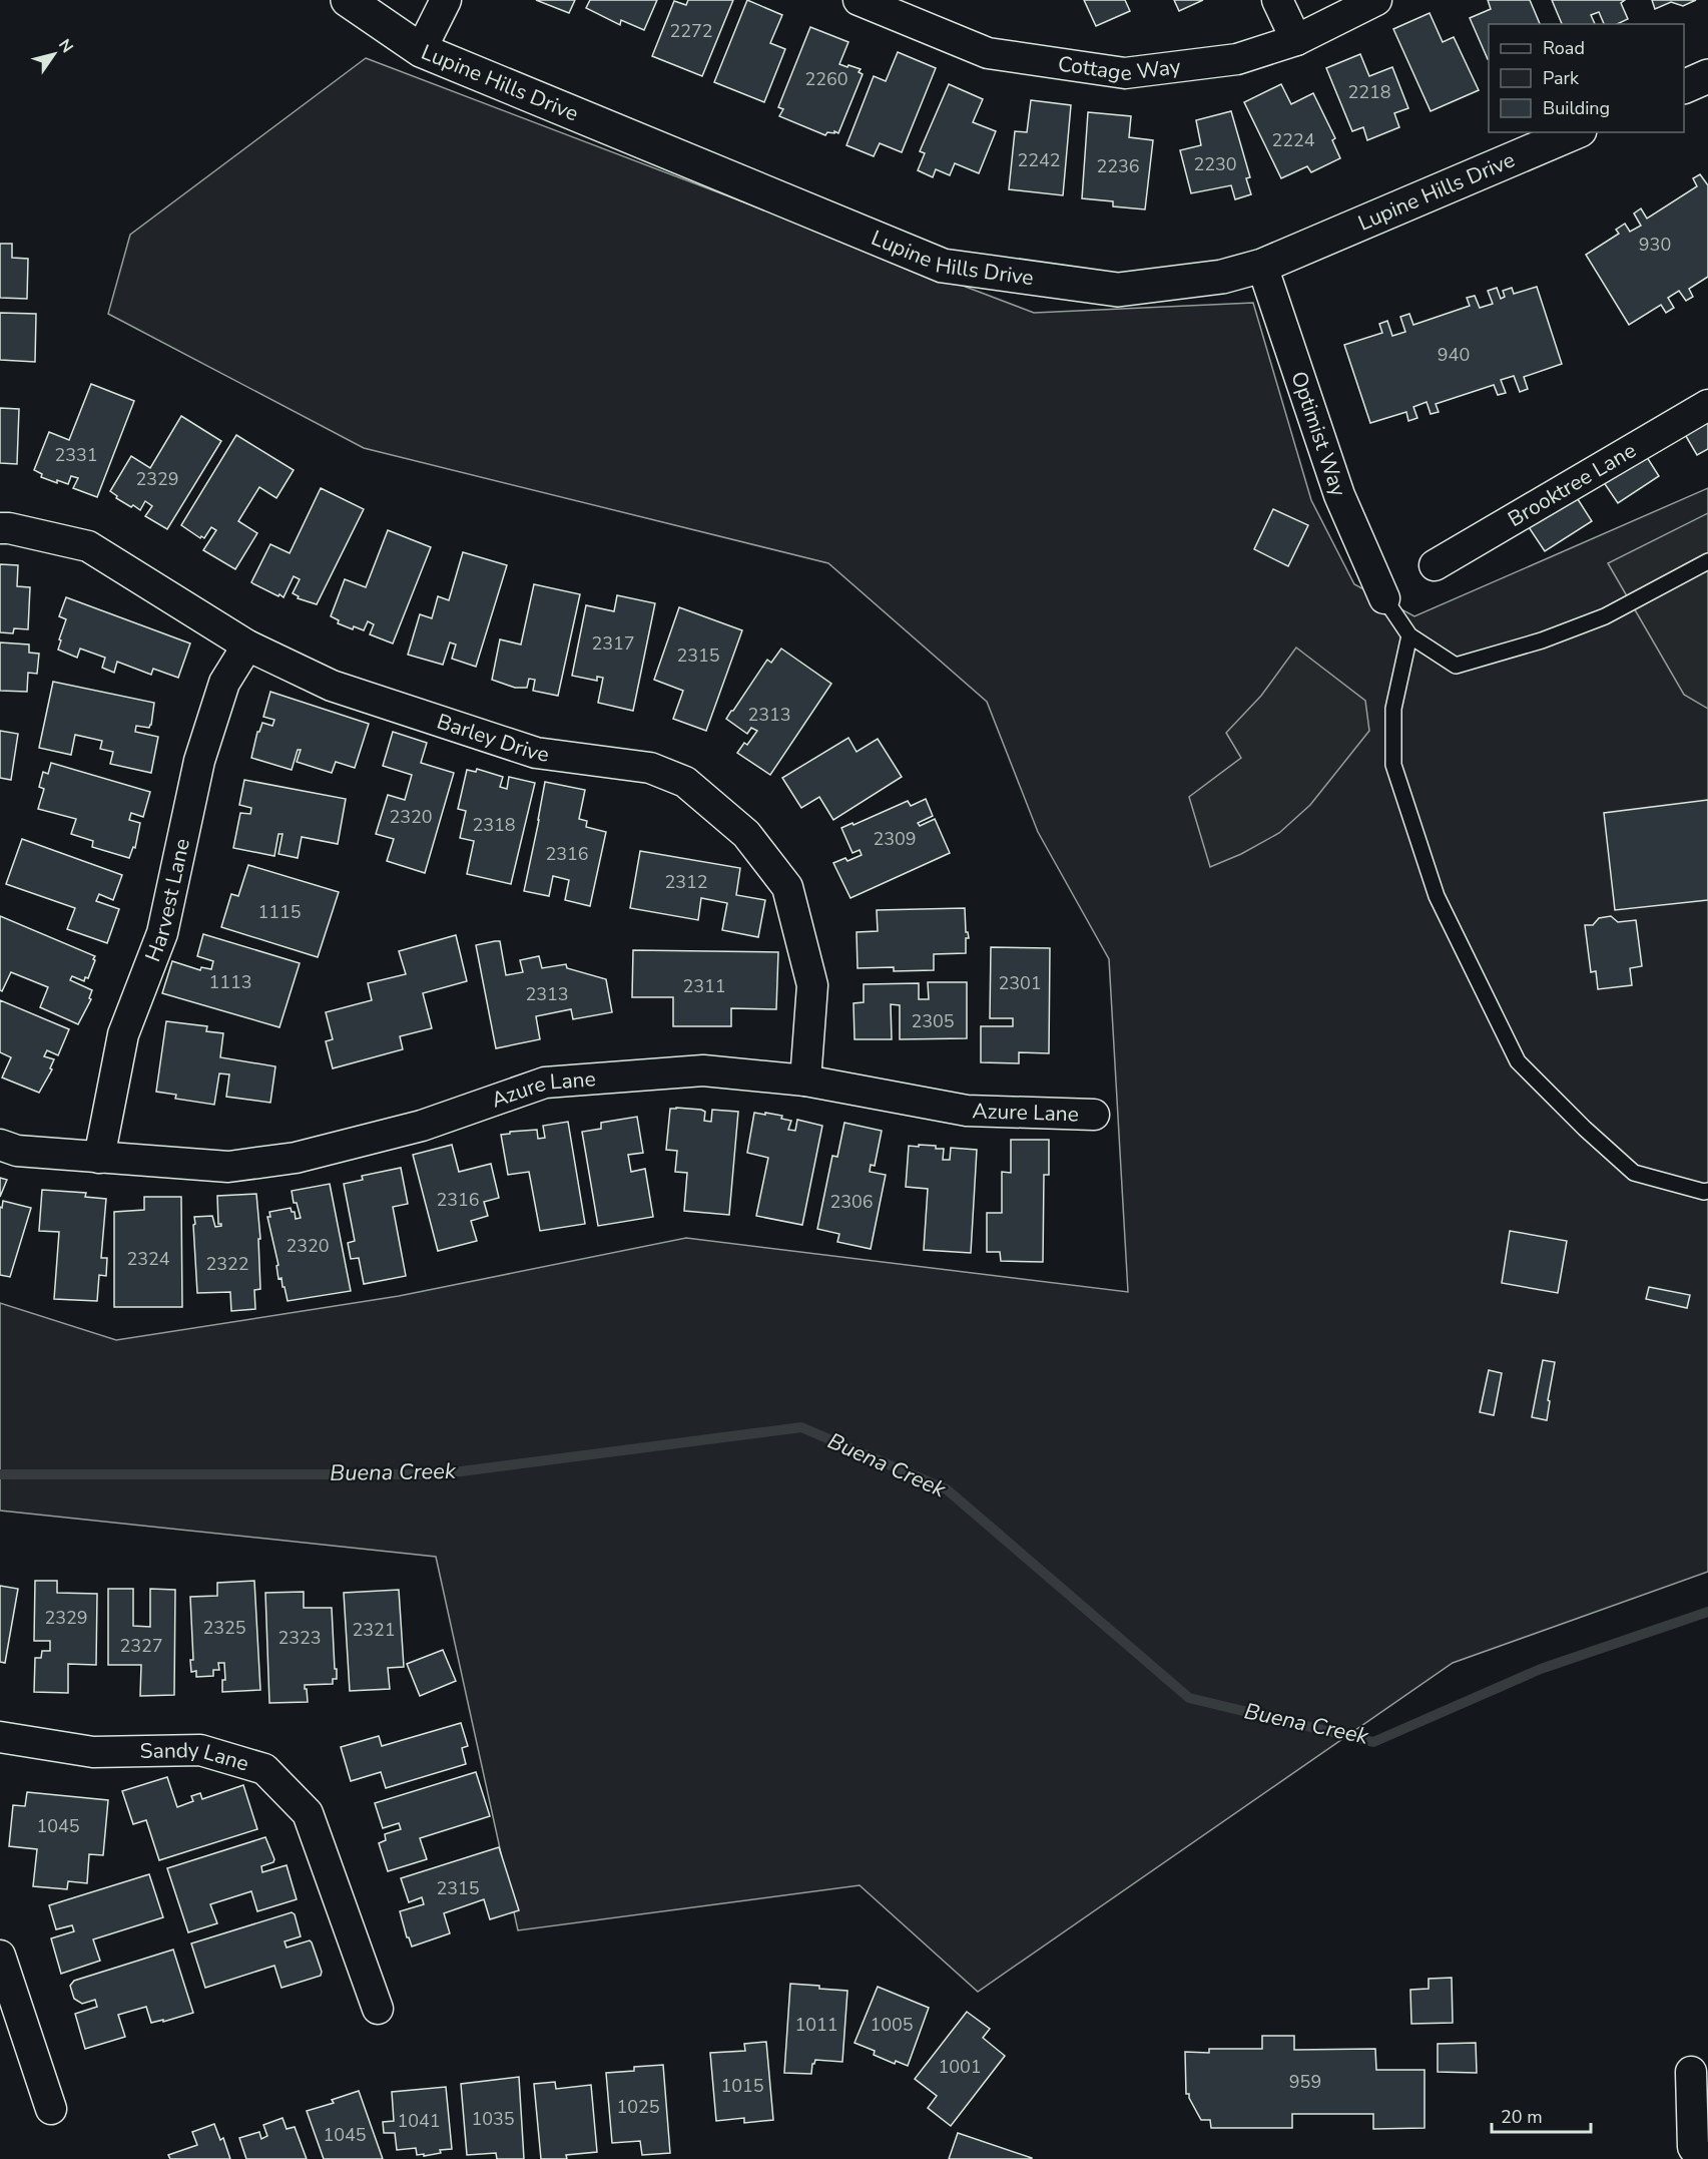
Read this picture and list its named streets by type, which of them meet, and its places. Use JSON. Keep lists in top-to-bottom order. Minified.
{"streets":{"street":["Cottage Way","Lupine Hills Drive","Optimist Way","Brooktree Lane","Barley Drive","Harvest Lane","Azure Lane","Sandy Lane"]},"crossings":[["Lupine Hills Drive","Optimist Way"],["Barley Drive","Harvest Lane"],["Barley Drive","Azure Lane"],["Harvest Lane","Azure Lane"]],"water":["Buena Creek"],"house_numbers":["2272","2260","2218","2224","2242","2230","2236","930","940","2331","2329","2317","2315","2313","2320","2318","2309","2316","2312","1115","1113","2301","2311","2313","2305","2316","2306","2320","2324","2322","2329","2325","2321","2323","2327","1045","2315","1011","1005","1001","959","1015","1025","1035","1041","1045"],"legend":["Road","Park","Building"],"scale_bar":"20 m","north":"top right"}
